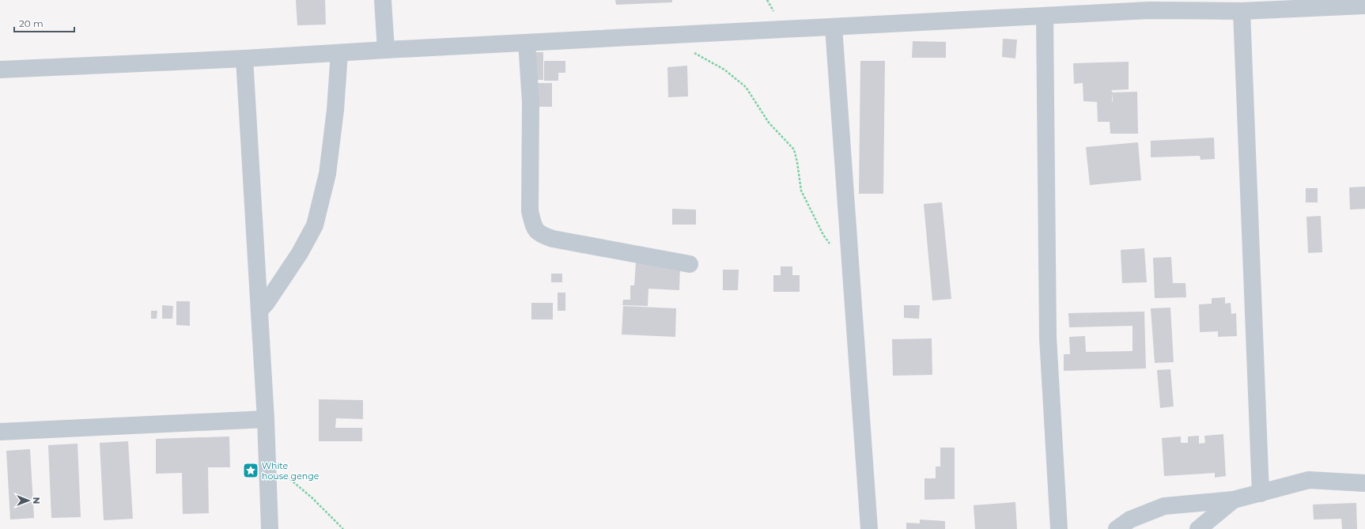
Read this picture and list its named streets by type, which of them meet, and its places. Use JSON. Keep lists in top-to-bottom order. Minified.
{"places":{"place":["White house genge"]},"scale_bar":"20 m","north":"right"}
